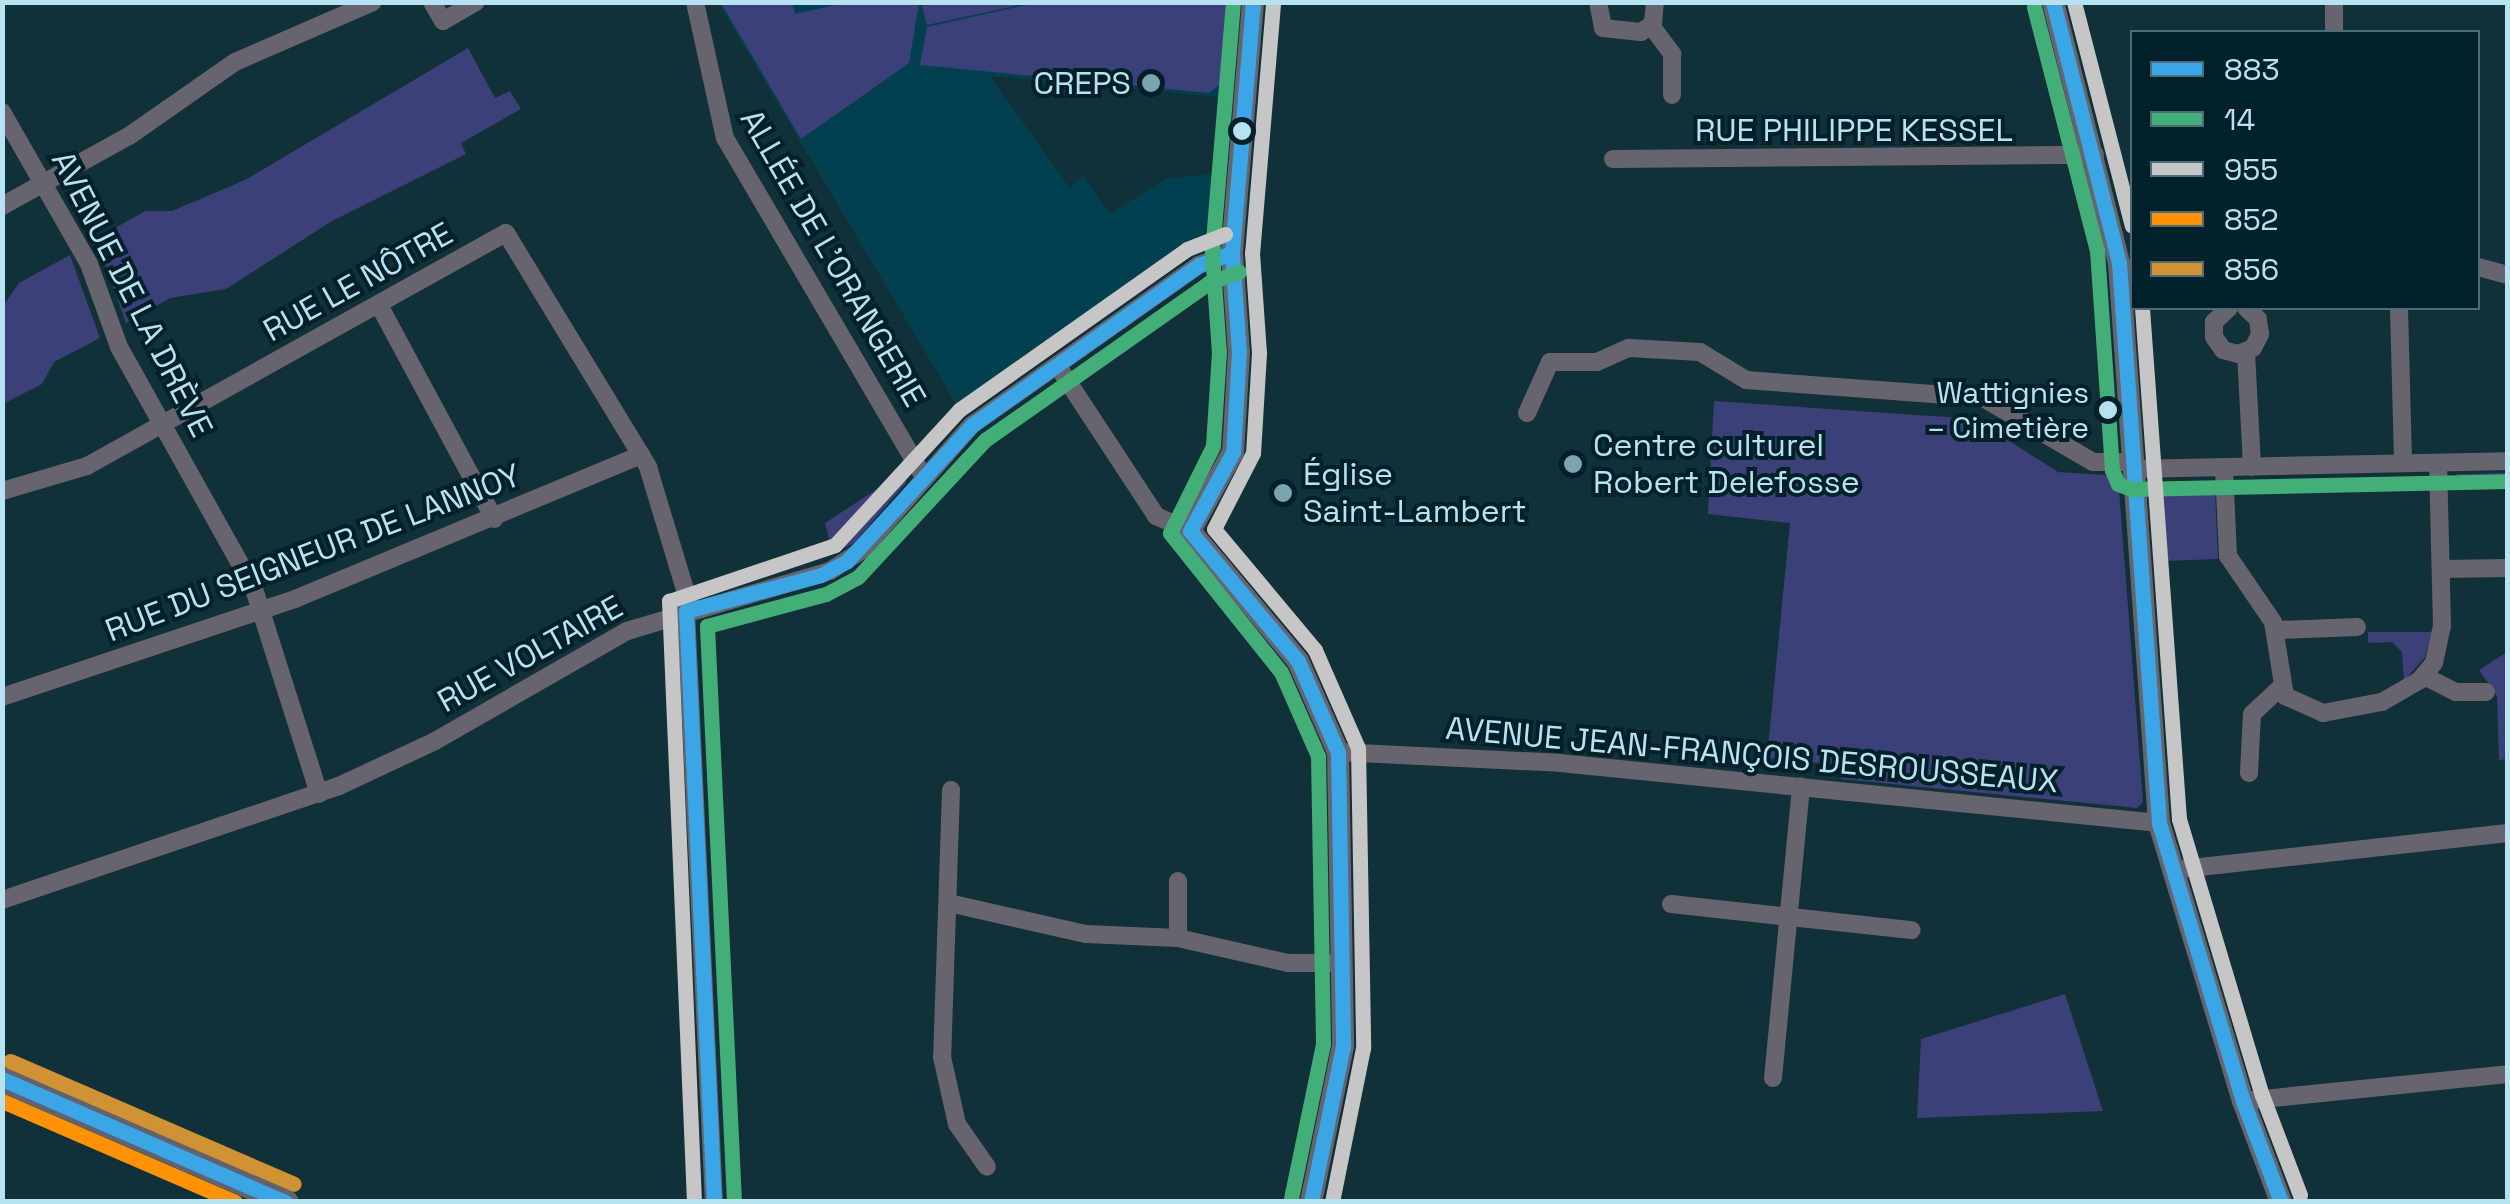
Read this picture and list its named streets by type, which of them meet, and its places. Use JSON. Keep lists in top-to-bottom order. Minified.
{"streets":{"street":["RUE PHILIPPE KESSEL","ALLÉE DE L'ORANGERIE","RUE LE NÔTRE","AVENUE DE LA DRÈVE","RUE DU SEIGNEUR DE LANNOY","RUE VOLTAIRE","AVENUE JEAN-FRANÇOIS DESROUSSEAUX"]},"crossings":[["ALLÉE DE L'ORANGERIE","RUE VOLTAIRE"],["RUE LE NÔTRE","AVENUE DE LA DRÈVE"],["RUE LE NÔTRE","RUE DU SEIGNEUR DE LANNOY"],["AVENUE DE LA DRÈVE","RUE DU SEIGNEUR DE LANNOY"],["AVENUE DE LA DRÈVE","RUE VOLTAIRE"]],"places":["CREPS","Wattignies – Cimetière","Centre culturel Robert Delefosse","Église Saint-Lambert"],"lines":["transit line 883","transit line 14","transit line 955","transit line 856","transit line 852"],"legend":["883","14","955","852","856"]}
